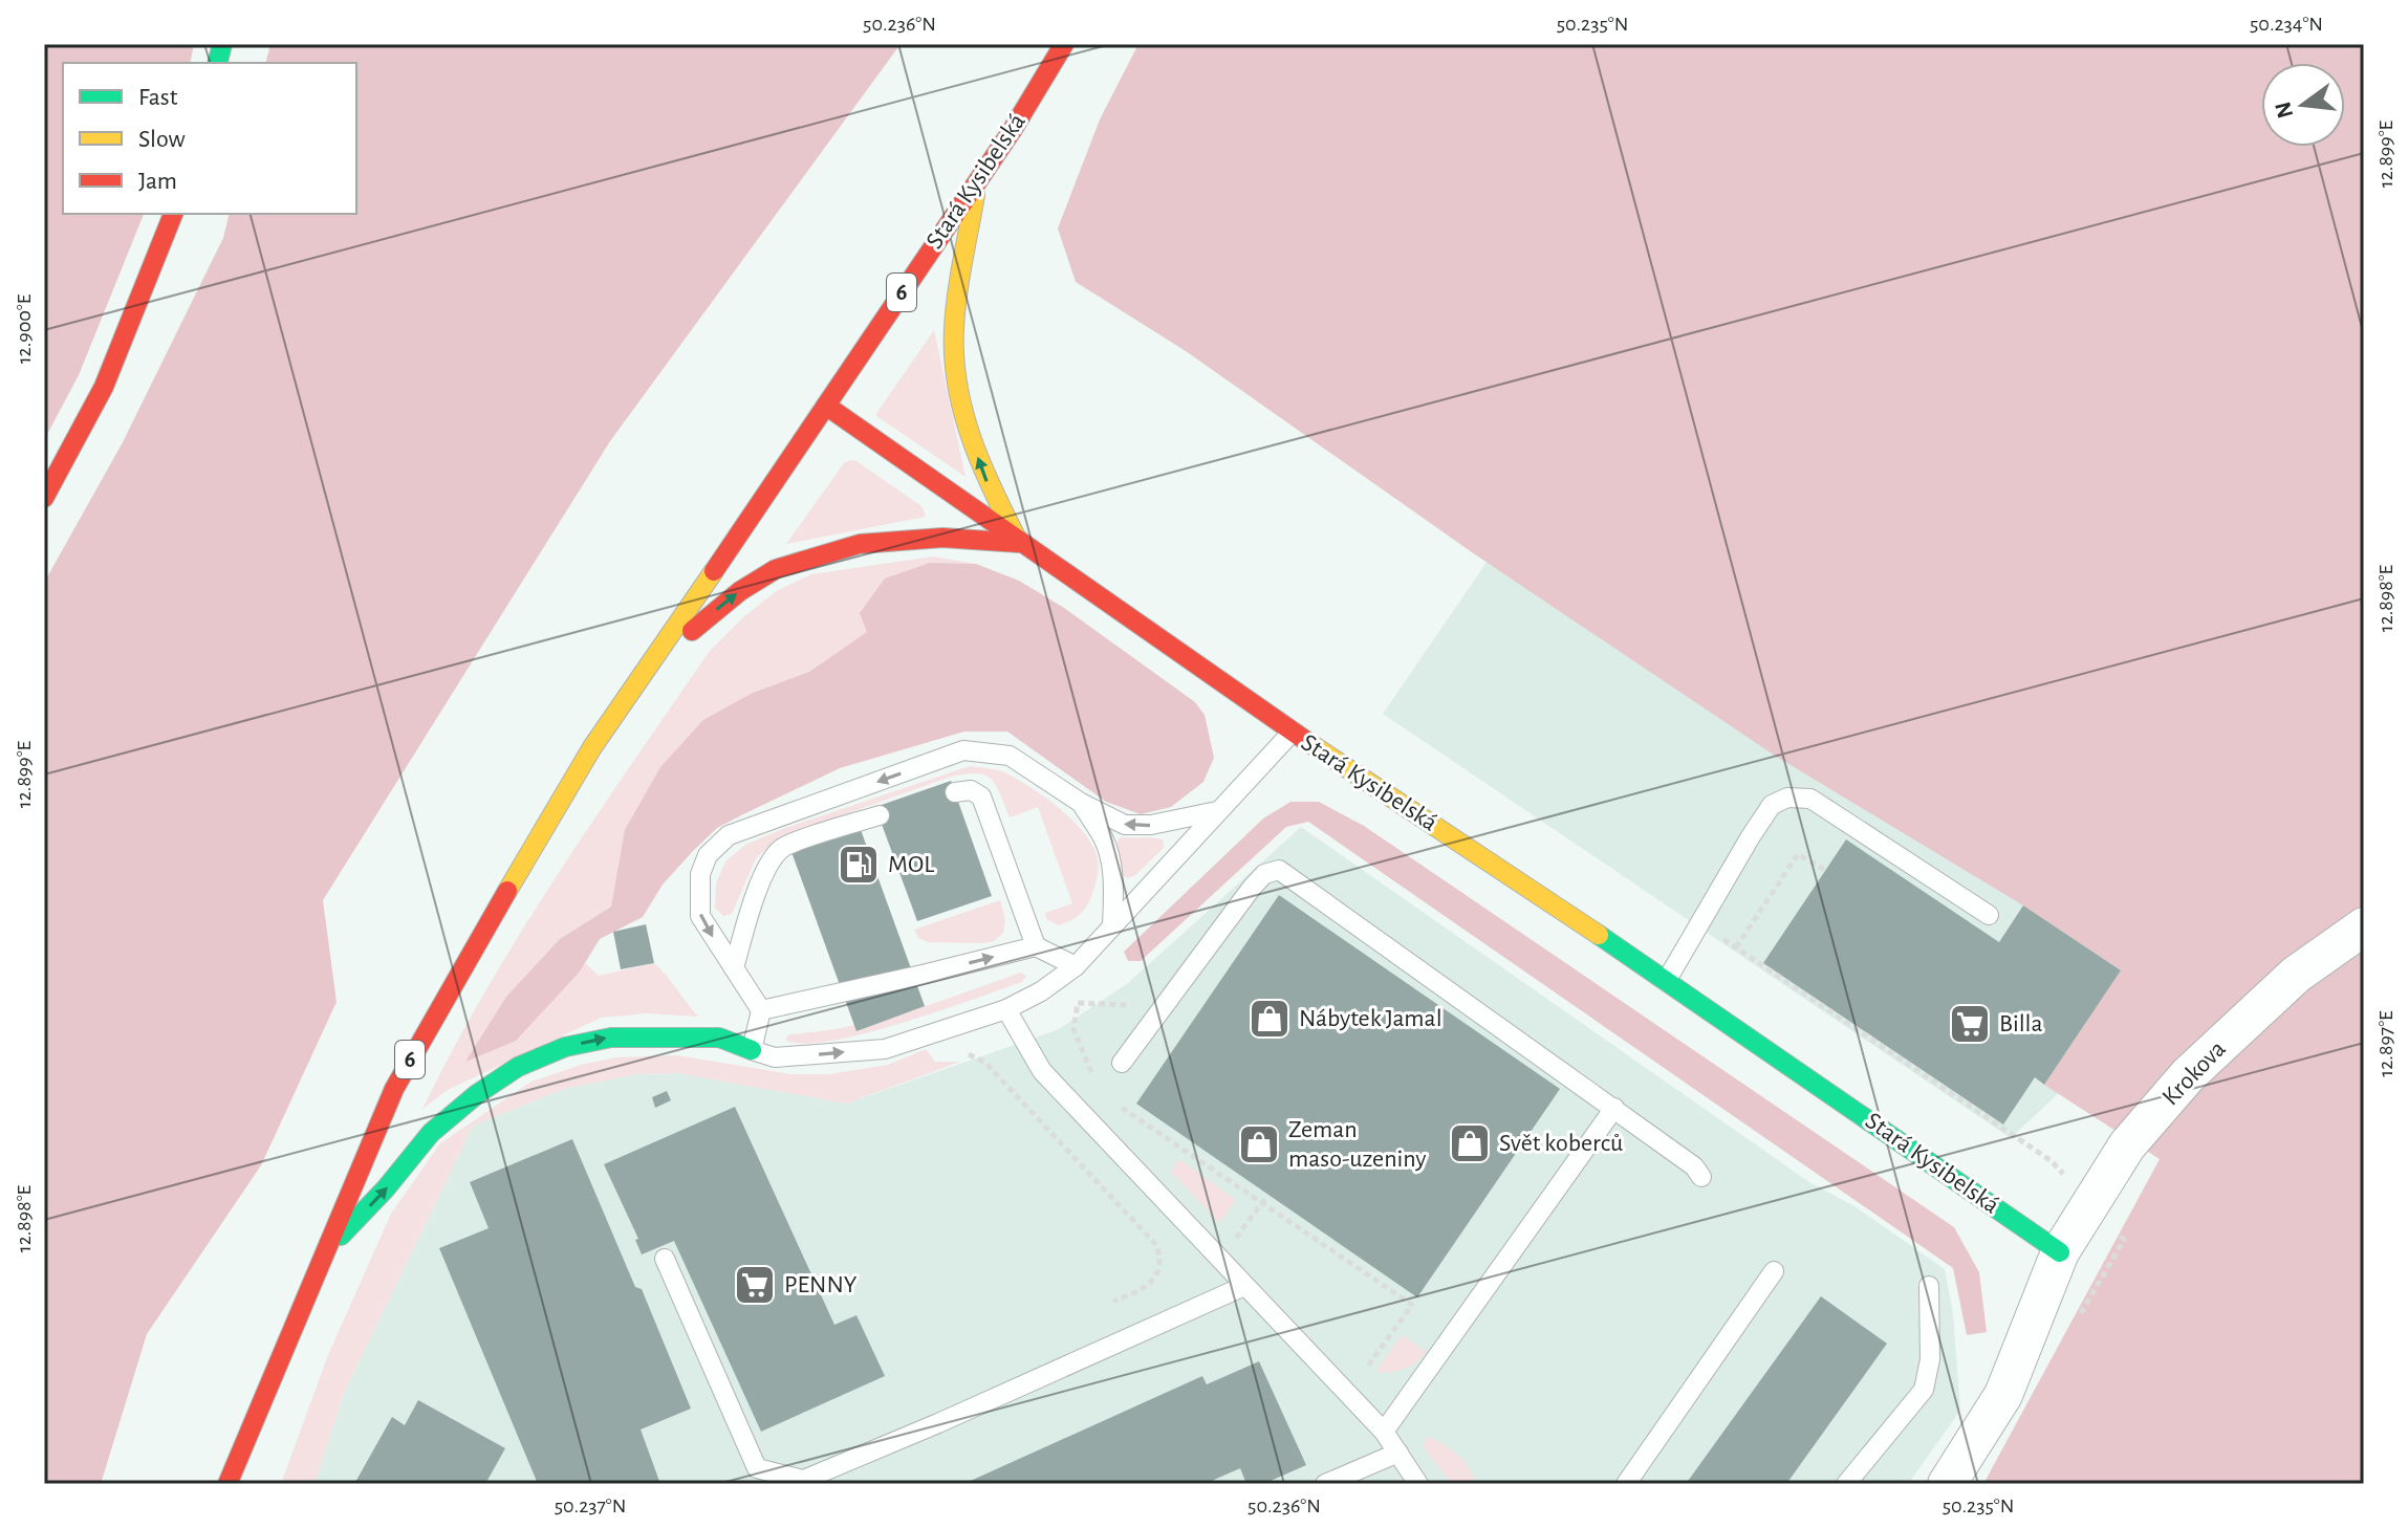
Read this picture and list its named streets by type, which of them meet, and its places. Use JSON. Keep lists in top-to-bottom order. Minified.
{"streets":{"main road":["Stará Kysibelská","6"],"street":["Krokova"]},"crossings":[["Stará Kysibelská","6"],["Stará Kysibelská","Krokova"]],"places":{"fuel station":["MOL"],"shop":["Nábytek Jamal","Svět koberců","Zeman maso-uzeniny"],"supermarket":["Billa","PENNY"]},"legend":["Fast","Slow","Jam"],"north":"left","coordinates":["50.236°N","50.235°N","50.234°N","12.899°E","12.900°E","12.898°E","12.897°E","50.237°N"]}
